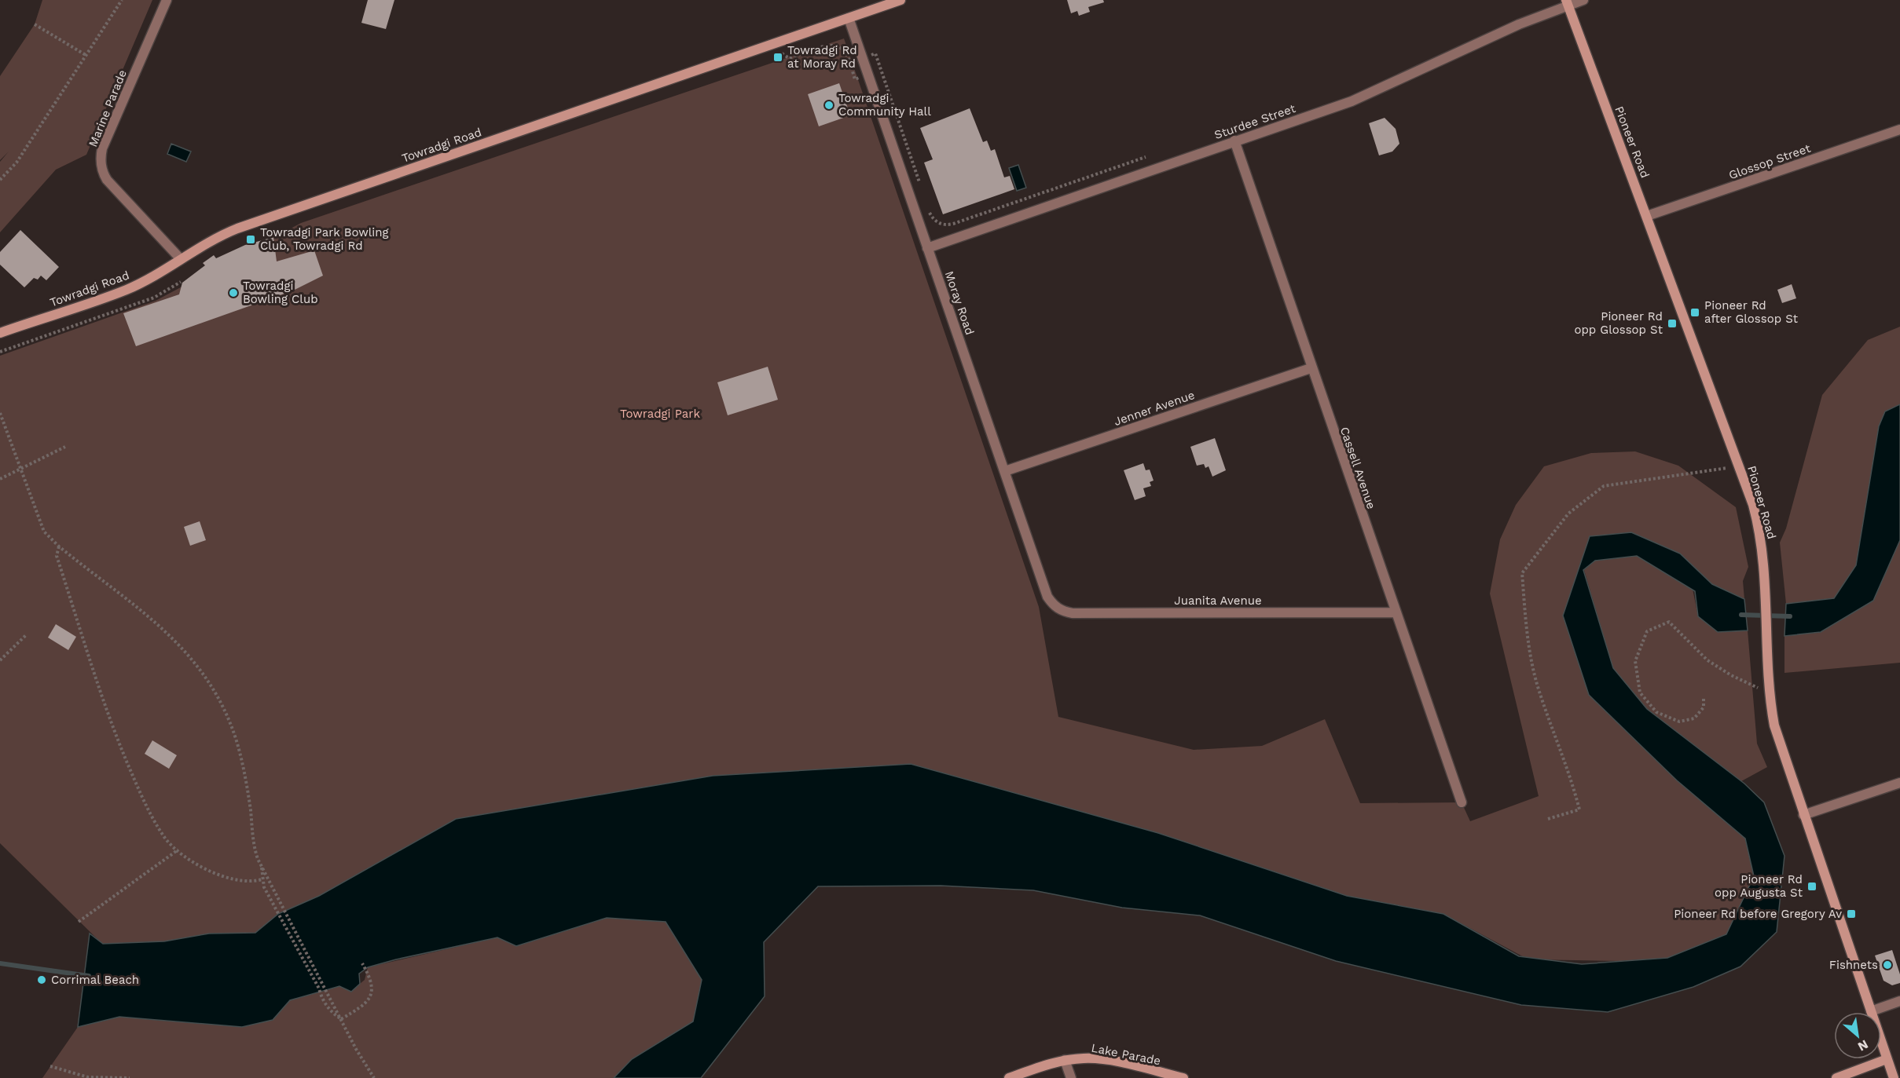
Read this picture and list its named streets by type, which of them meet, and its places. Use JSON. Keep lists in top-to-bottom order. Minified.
{"streets":{"main road":["Pioneer Road","Towradgi Road","Lake Parade"],"street":["Marine Parade","Sturdee Street","Glossop Street","Moray Road","Jenner Avenue","Cassell Avenue","Juanita Avenue"]},"crossings":[["Marine Parade","Towradgi Road"],["Sturdee Street","Pioneer Road"],["Sturdee Street","Moray Road"],["Sturdee Street","Cassell Avenue"],["Pioneer Road","Glossop Street"],["Towradgi Road","Moray Road"],["Moray Road","Jenner Avenue"],["Moray Road","Juanita Avenue"],["Jenner Avenue","Cassell Avenue"],["Cassell Avenue","Juanita Avenue"]],"parks":["Towradgi Park"],"places":{"transit":["Towradgi Rd at Moray Rd","Towradgi Park Bowling Club, Towradgi Rd","Pioneer Rd after Glossop St","Pioneer Rd opp Glossop St","Pioneer Rd opp Augusta St","Pioneer Rd before Gregory Av"],"other":["Towradgi Community Hall","Towradgi Bowling Club","Fishnets","Corrimal Beach"]},"north":"bottom right"}
